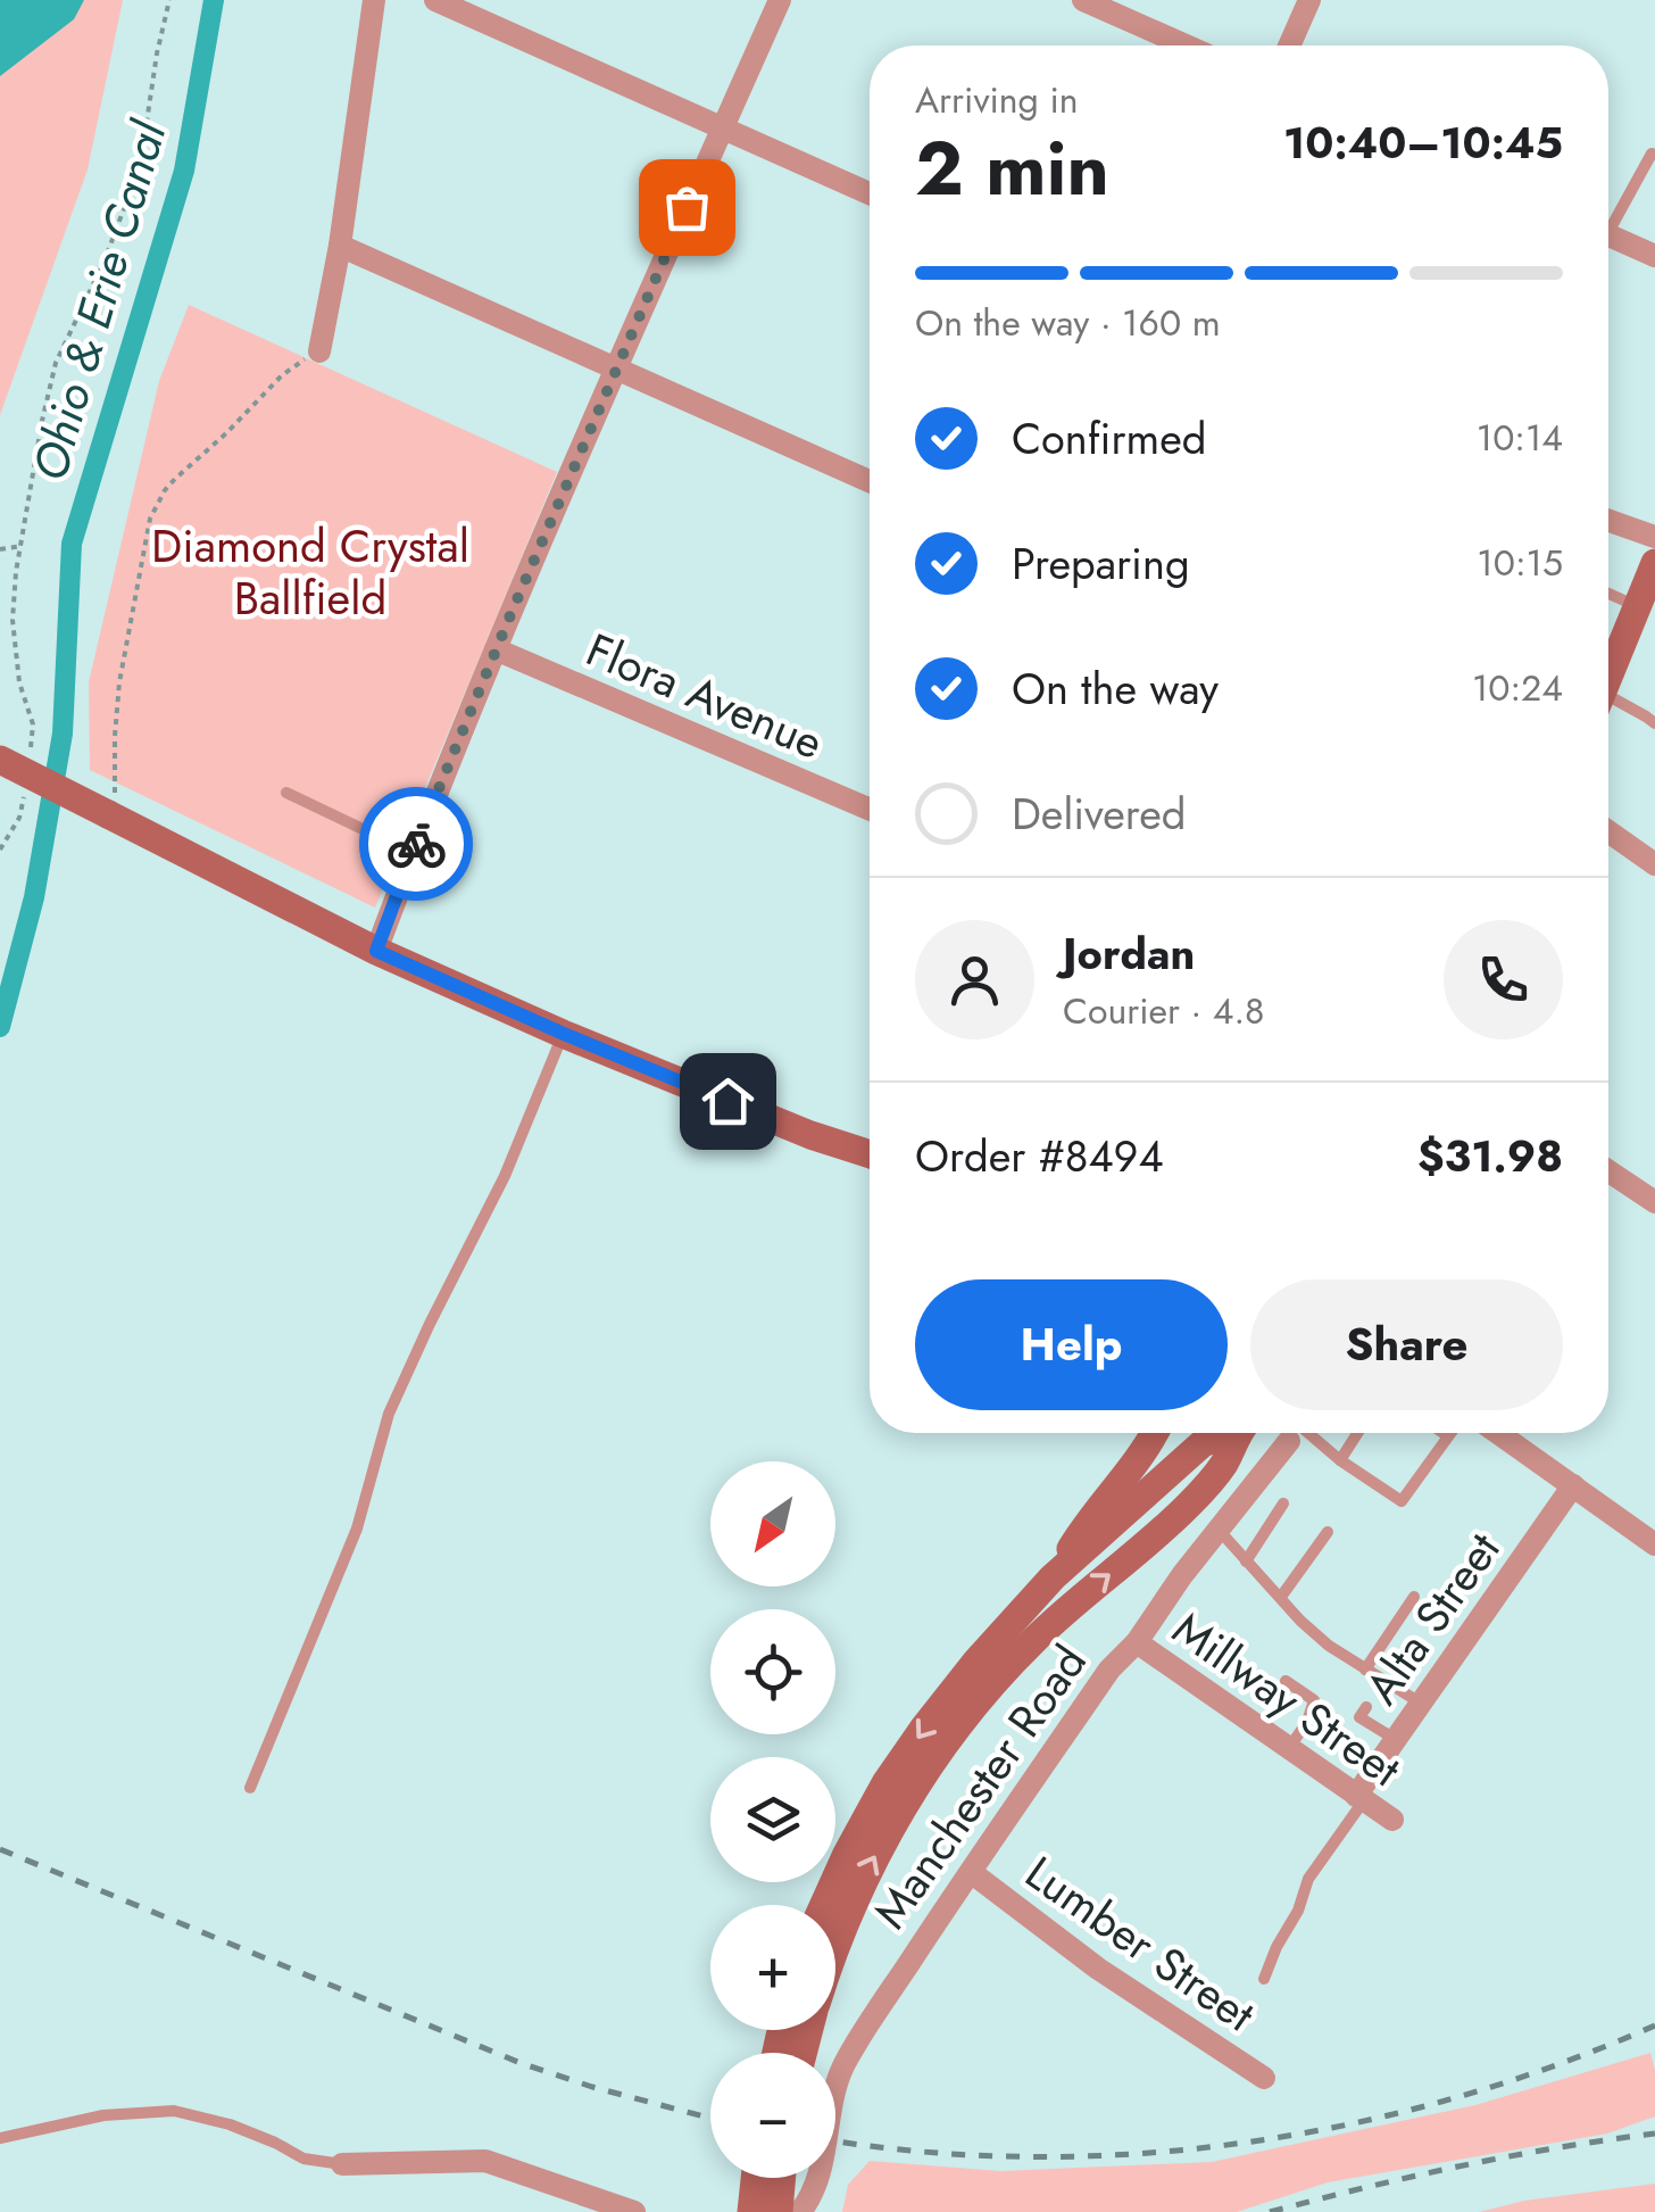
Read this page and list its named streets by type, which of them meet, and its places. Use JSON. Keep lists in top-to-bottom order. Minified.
{"streets":{"street":["Flora Avenue","Alta Street","Millway Street","Manchester Road","Lumber Street"]},"crossings":[["Alta Street","Millway Street"],["Millway Street","Manchester Road"],["Manchester Road","Lumber Street"]],"water":["Ohio & Erie Canal"],"parks":["Diamond Crystal Ballfield"],"north":"bottom left","page":{"heading":["2 min","Arriving in","10:40–10:45"],"panel":["Jordan","Courier · 4.8","Order #8494","$31.98"],"bar":"On the way · 160 m","list":[["Confirmed","10:14"],["Preparing","10:15"],["On the way","10:24"],"Delivered"],"buttons":["Help","Share"],"map_buttons":["+","−"]}}
